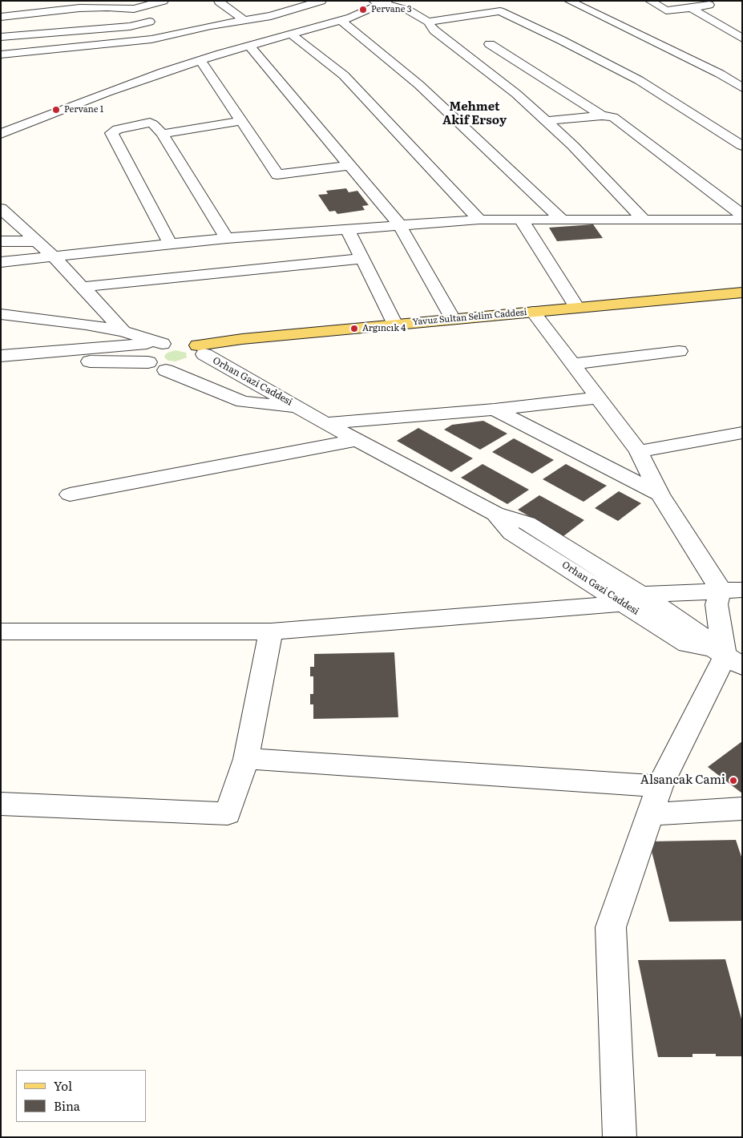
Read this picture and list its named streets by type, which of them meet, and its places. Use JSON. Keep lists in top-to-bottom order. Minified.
{"streets":{"main road":["Yavuz Sultan Selim Caddesi"],"street":["Orhan Gazi Caddesi"]},"crossings":[["Yavuz Sultan Selim Caddesi","Orhan Gazi Caddesi"]],"districts":["Mehmet Akif Ersoy"],"places":["Pervane 3","Pervane 1","Argıncık 4","Alsancak Cami"],"legend":["Yol","Bina"]}
